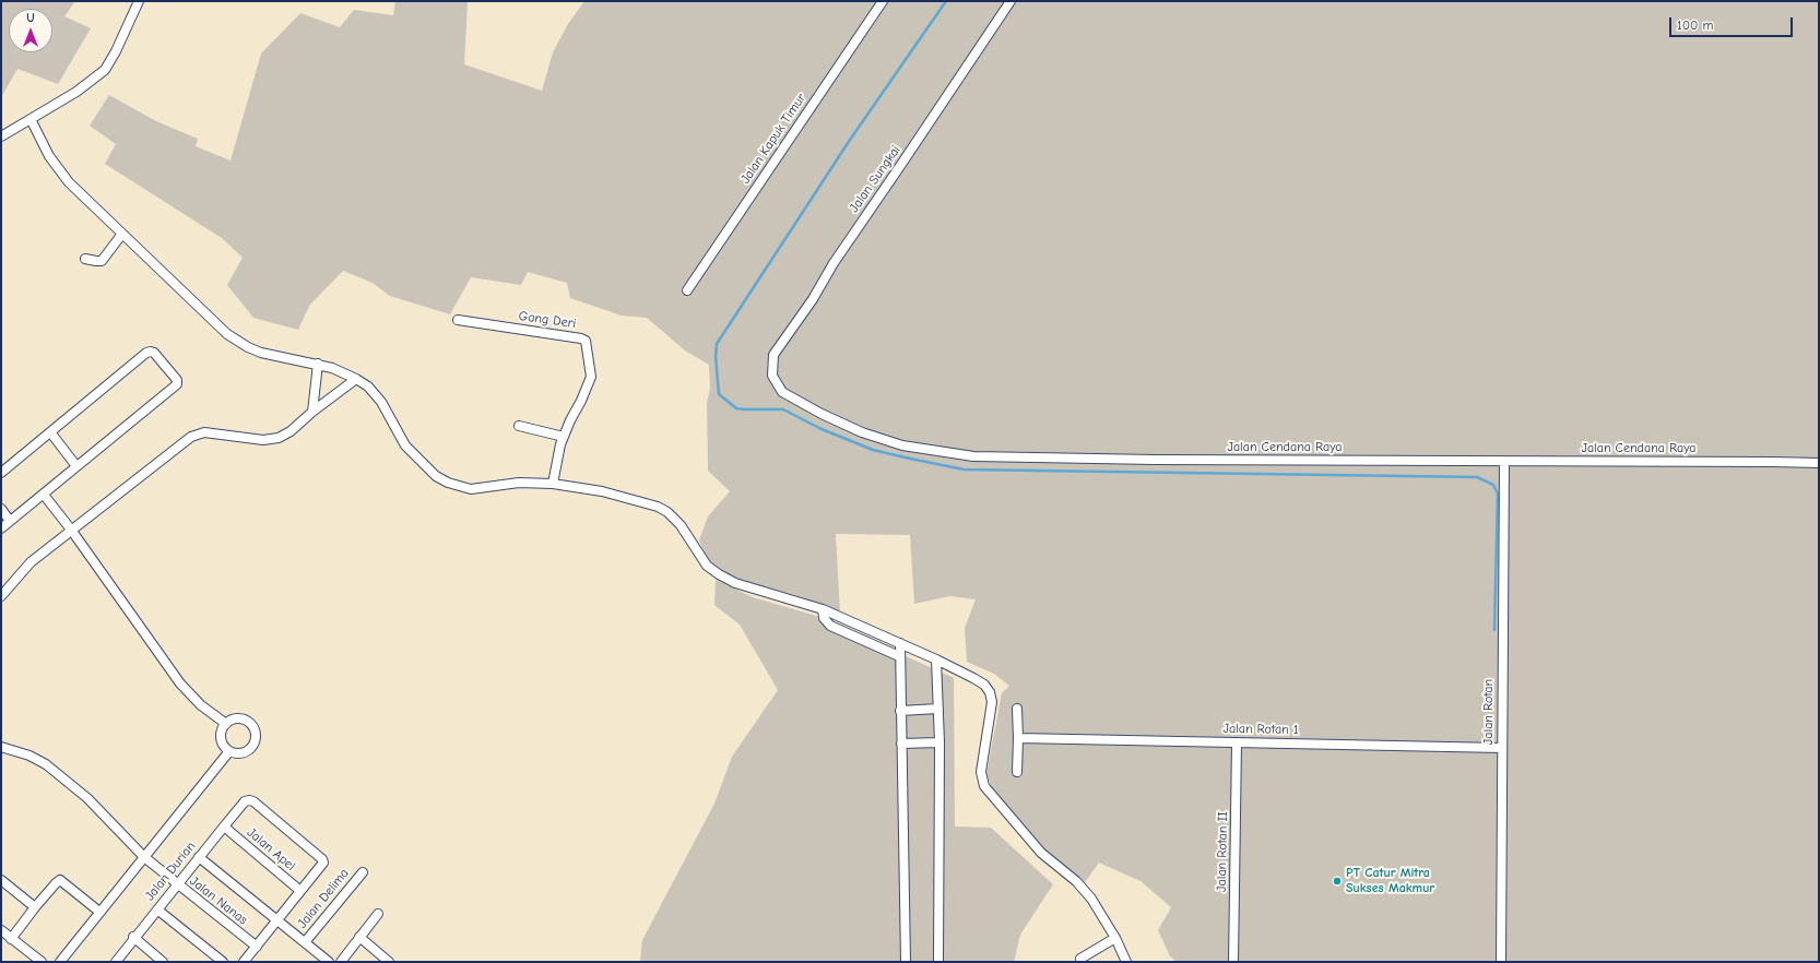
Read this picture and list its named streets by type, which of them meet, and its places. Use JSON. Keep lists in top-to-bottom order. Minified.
{"streets":{"street":["Jalan Kapuk Timur","Jalan Sungkai","Gang Deri","Jalan Cendana Raya","Jalan Rotan","Jalan Rotan 1","Jalan Apel","Jalan Rotan II","Jalan Durian","Jalan Delima","Jalan Nanas"]},"crossings":[["Jalan Sungkai","Jalan Cendana Raya"],["Jalan Cendana Raya","Jalan Rotan"],["Jalan Rotan","Jalan Rotan 1"],["Jalan Rotan 1","Jalan Rotan II"],["Jalan Apel","Jalan Durian"],["Jalan Durian","Jalan Nanas"]],"places":["PT Catur Mitra Sukses Makmur"],"scale_bar":"100 m","north":"top"}
